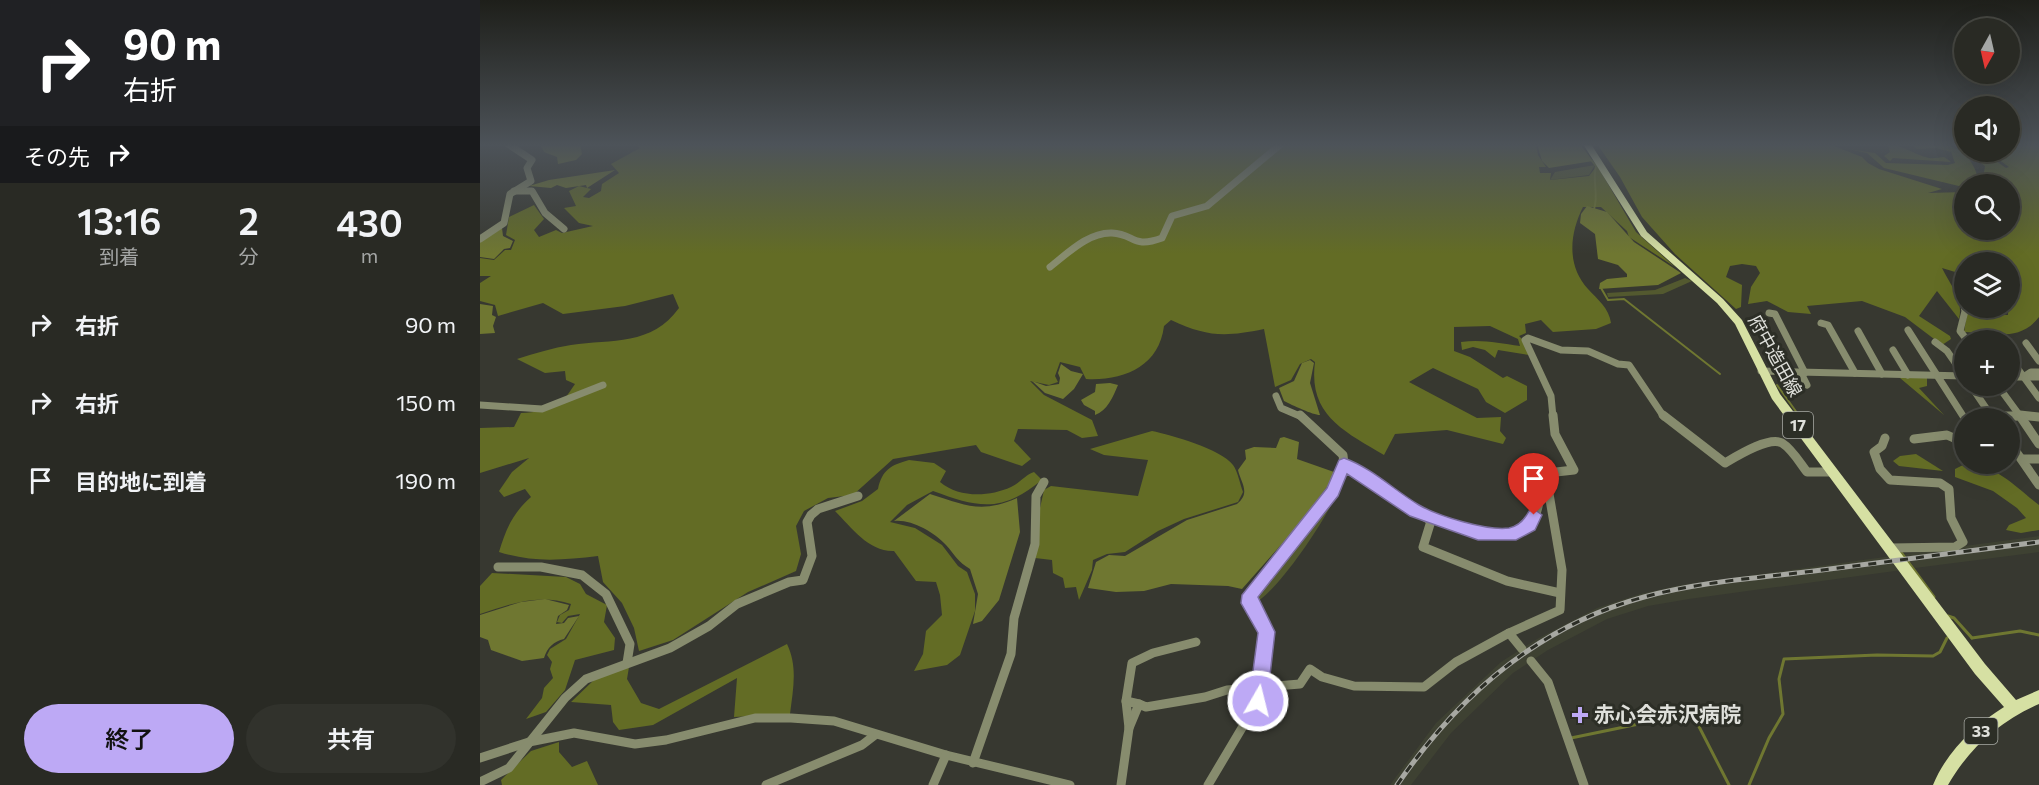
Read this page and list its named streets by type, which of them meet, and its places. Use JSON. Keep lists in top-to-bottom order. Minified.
{"streets":{"main road":["府中造田線","17","33"]},"crossings":[["府中造田線","33"]],"places":{"health":["赤心会赤沢病院"]},"north":"bottom","page":{"turn":["90 m","右折"],"map_buttons":["+","−"],"then":"その先","eta":["13:16","到着","2","分","430","m"],"list":[{"name":"右折","value":"90 m"},{"name":"右折","value":"150 m"},{"name":"目的地に到着","value":"190 m"}],"buttons":["終了","共有"]}}
